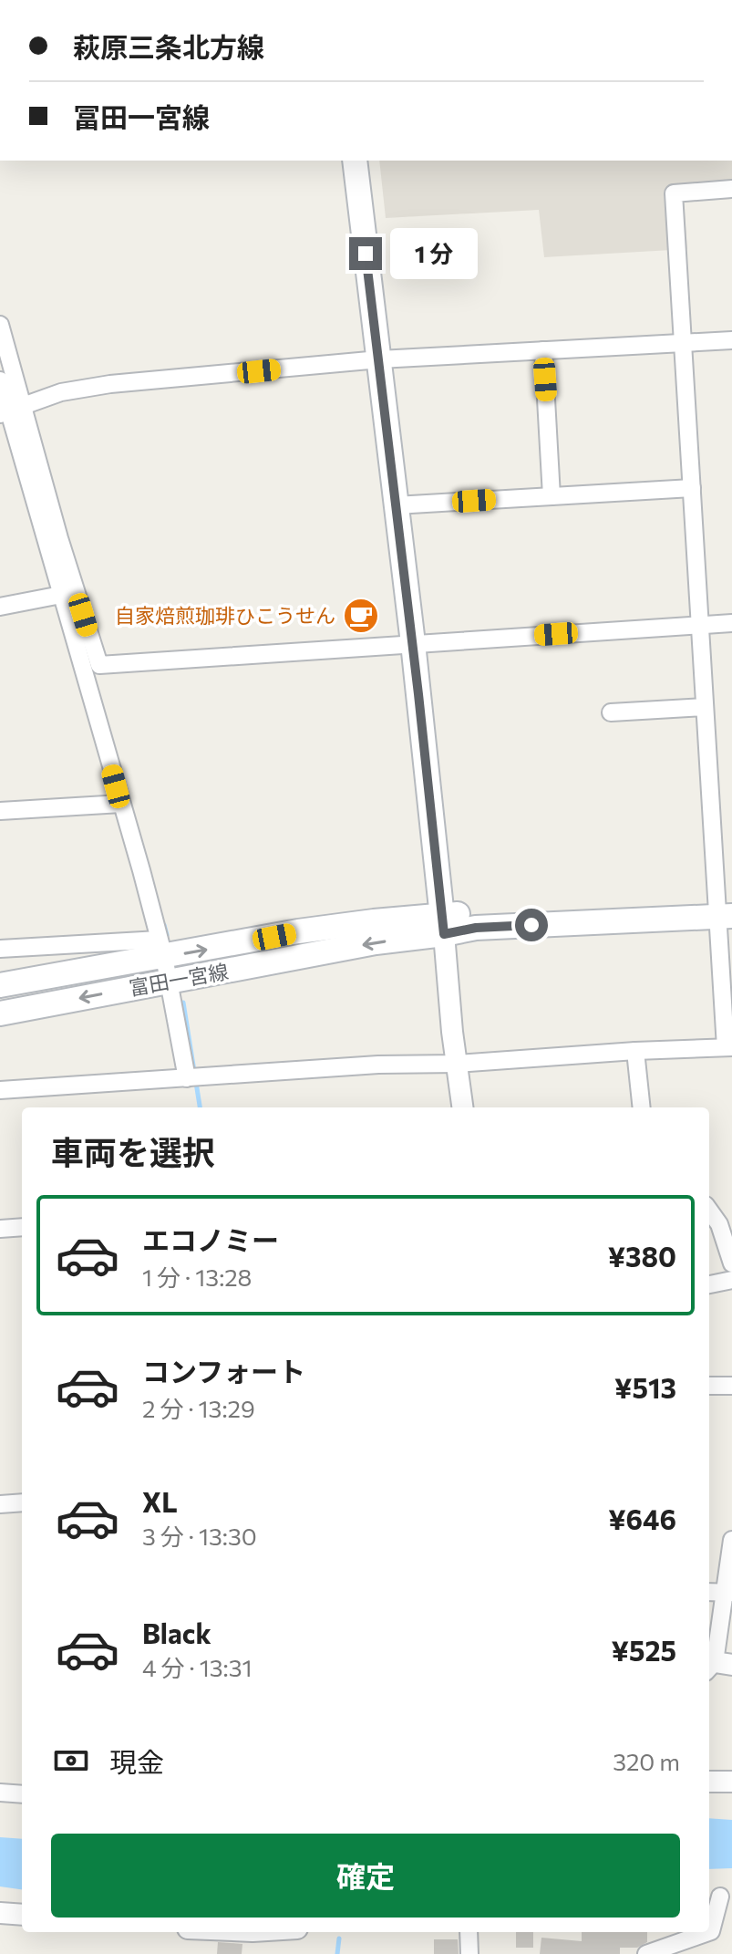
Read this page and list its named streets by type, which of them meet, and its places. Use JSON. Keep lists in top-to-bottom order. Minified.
{"streets":{"main road":["富田一宮線"]},"places":{"cafe":["自家焙煎珈琲ひこうせん"]},"page":{"banner":["萩原三条北方線","冨田一宮線"],"bubble":"1 分","heading":"車両を選択","list":[{"name":"エコノミー","note":"1 分 · 13:28","value":"¥380"},{"name":"コンフォート","note":"2 分 · 13:29","value":"¥513"},{"name":"XL","note":"3 分 · 13:30","value":"¥646"},{"name":"Black","note":"4 分 · 13:31","value":"¥525"}],"pay":["現金","320 m"],"buttons":"確定"}}
